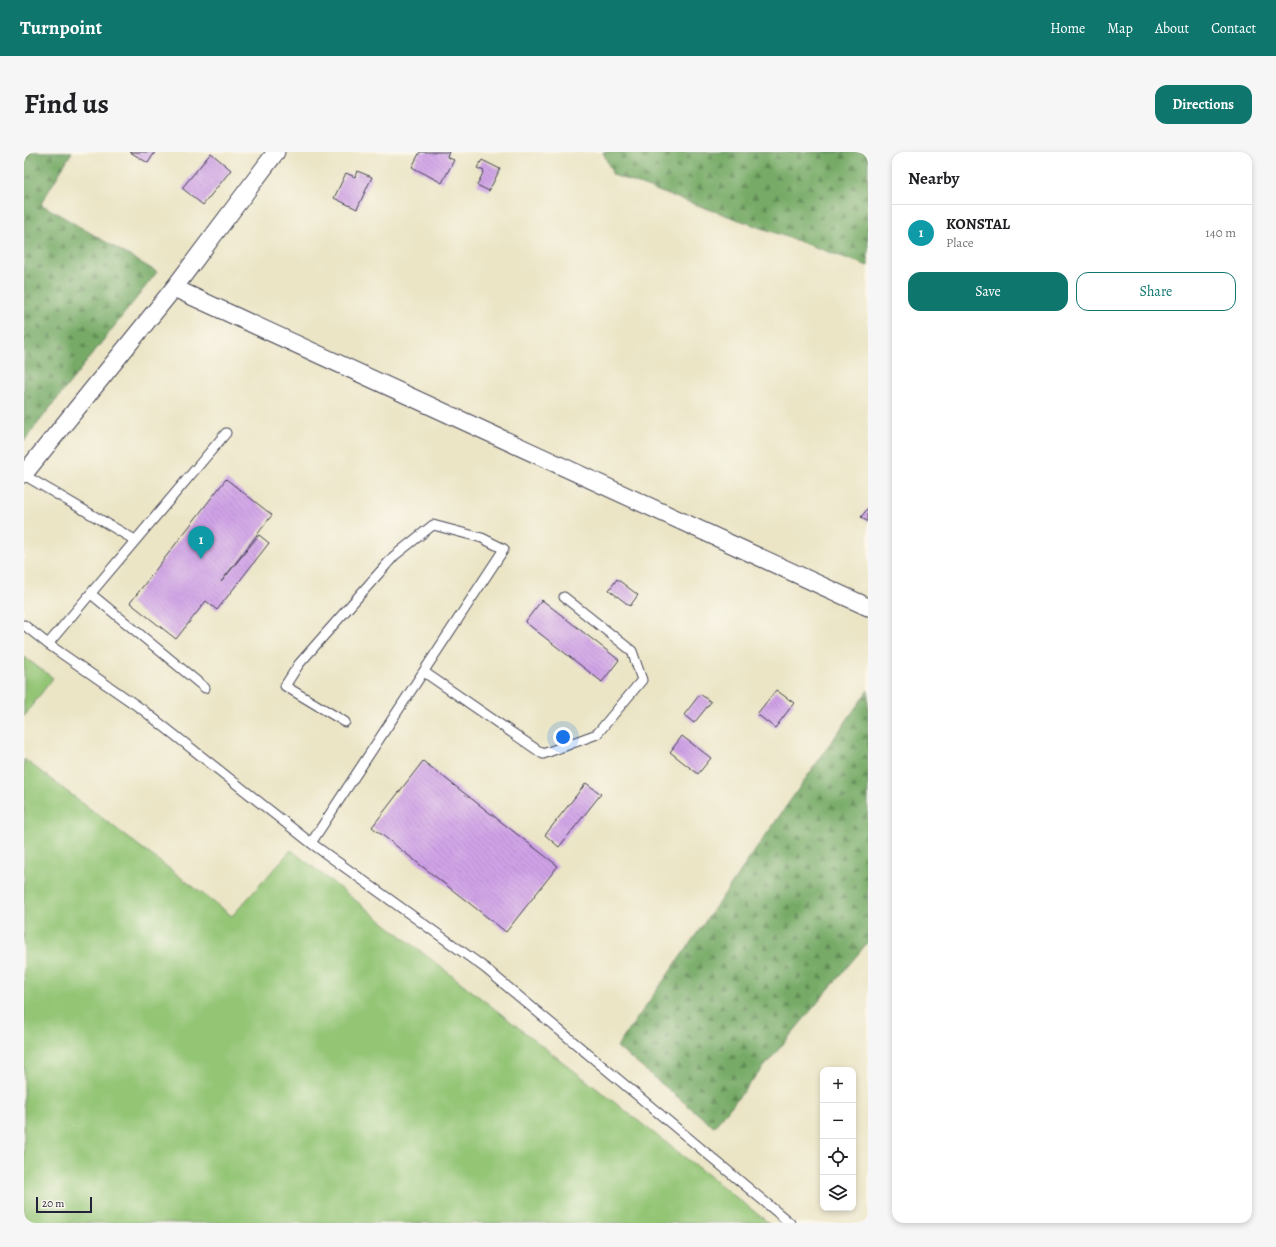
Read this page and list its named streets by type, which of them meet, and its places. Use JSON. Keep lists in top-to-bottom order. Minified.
{"scale_bar":"20 m","page":{"header":"Turnpoint","nav":["Home","Map","About","Contact"],"title":"Find us","buttons":["Directions",["Save","Share"]],"heading":"Nearby","list":[{"mark":"1","name":"KONSTAL","note":"Place","value":"140 m"}],"pins":"1","map_buttons":["+","−"],"scale":"20 m"}}
